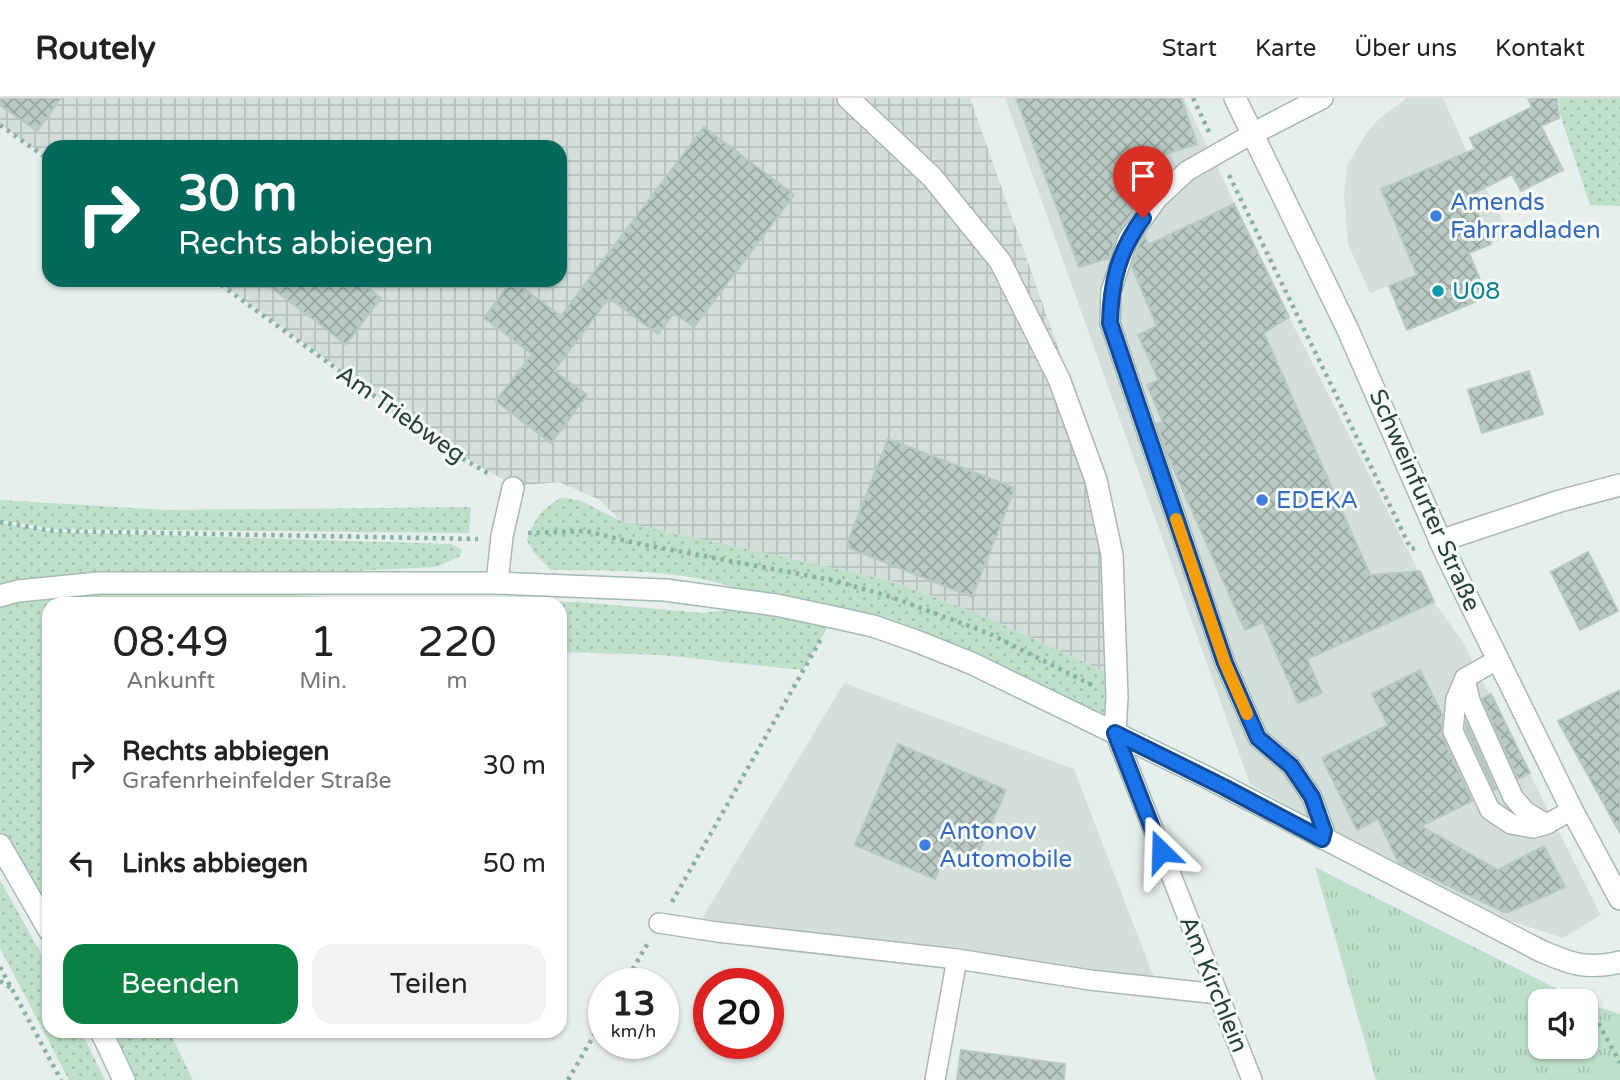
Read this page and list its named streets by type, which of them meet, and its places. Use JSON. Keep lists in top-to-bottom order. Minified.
{"streets":{"street":["Schweinfurter Straße"],"lane":["Am Kirchlein"],"path":["Am Triebweg"]},"places":["Amends Fahrradladen","U08","EDEKA","Antonov Automobile"],"page":{"header":"Routely","nav":["Start","Karte","Über uns","Kontakt"],"turn":["30 m","Rechts abbiegen"],"eta":["08:49","Ankunft","1","Min.","220","m"],"list":[{"name":"Rechts abbiegen","note":"Grafenrheinfelder Straße","value":"30 m"},{"name":"Links abbiegen","value":"50 m"}],"buttons":["Beenden","Teilen"],"speed":"13 km/h","limit":"20"}}
